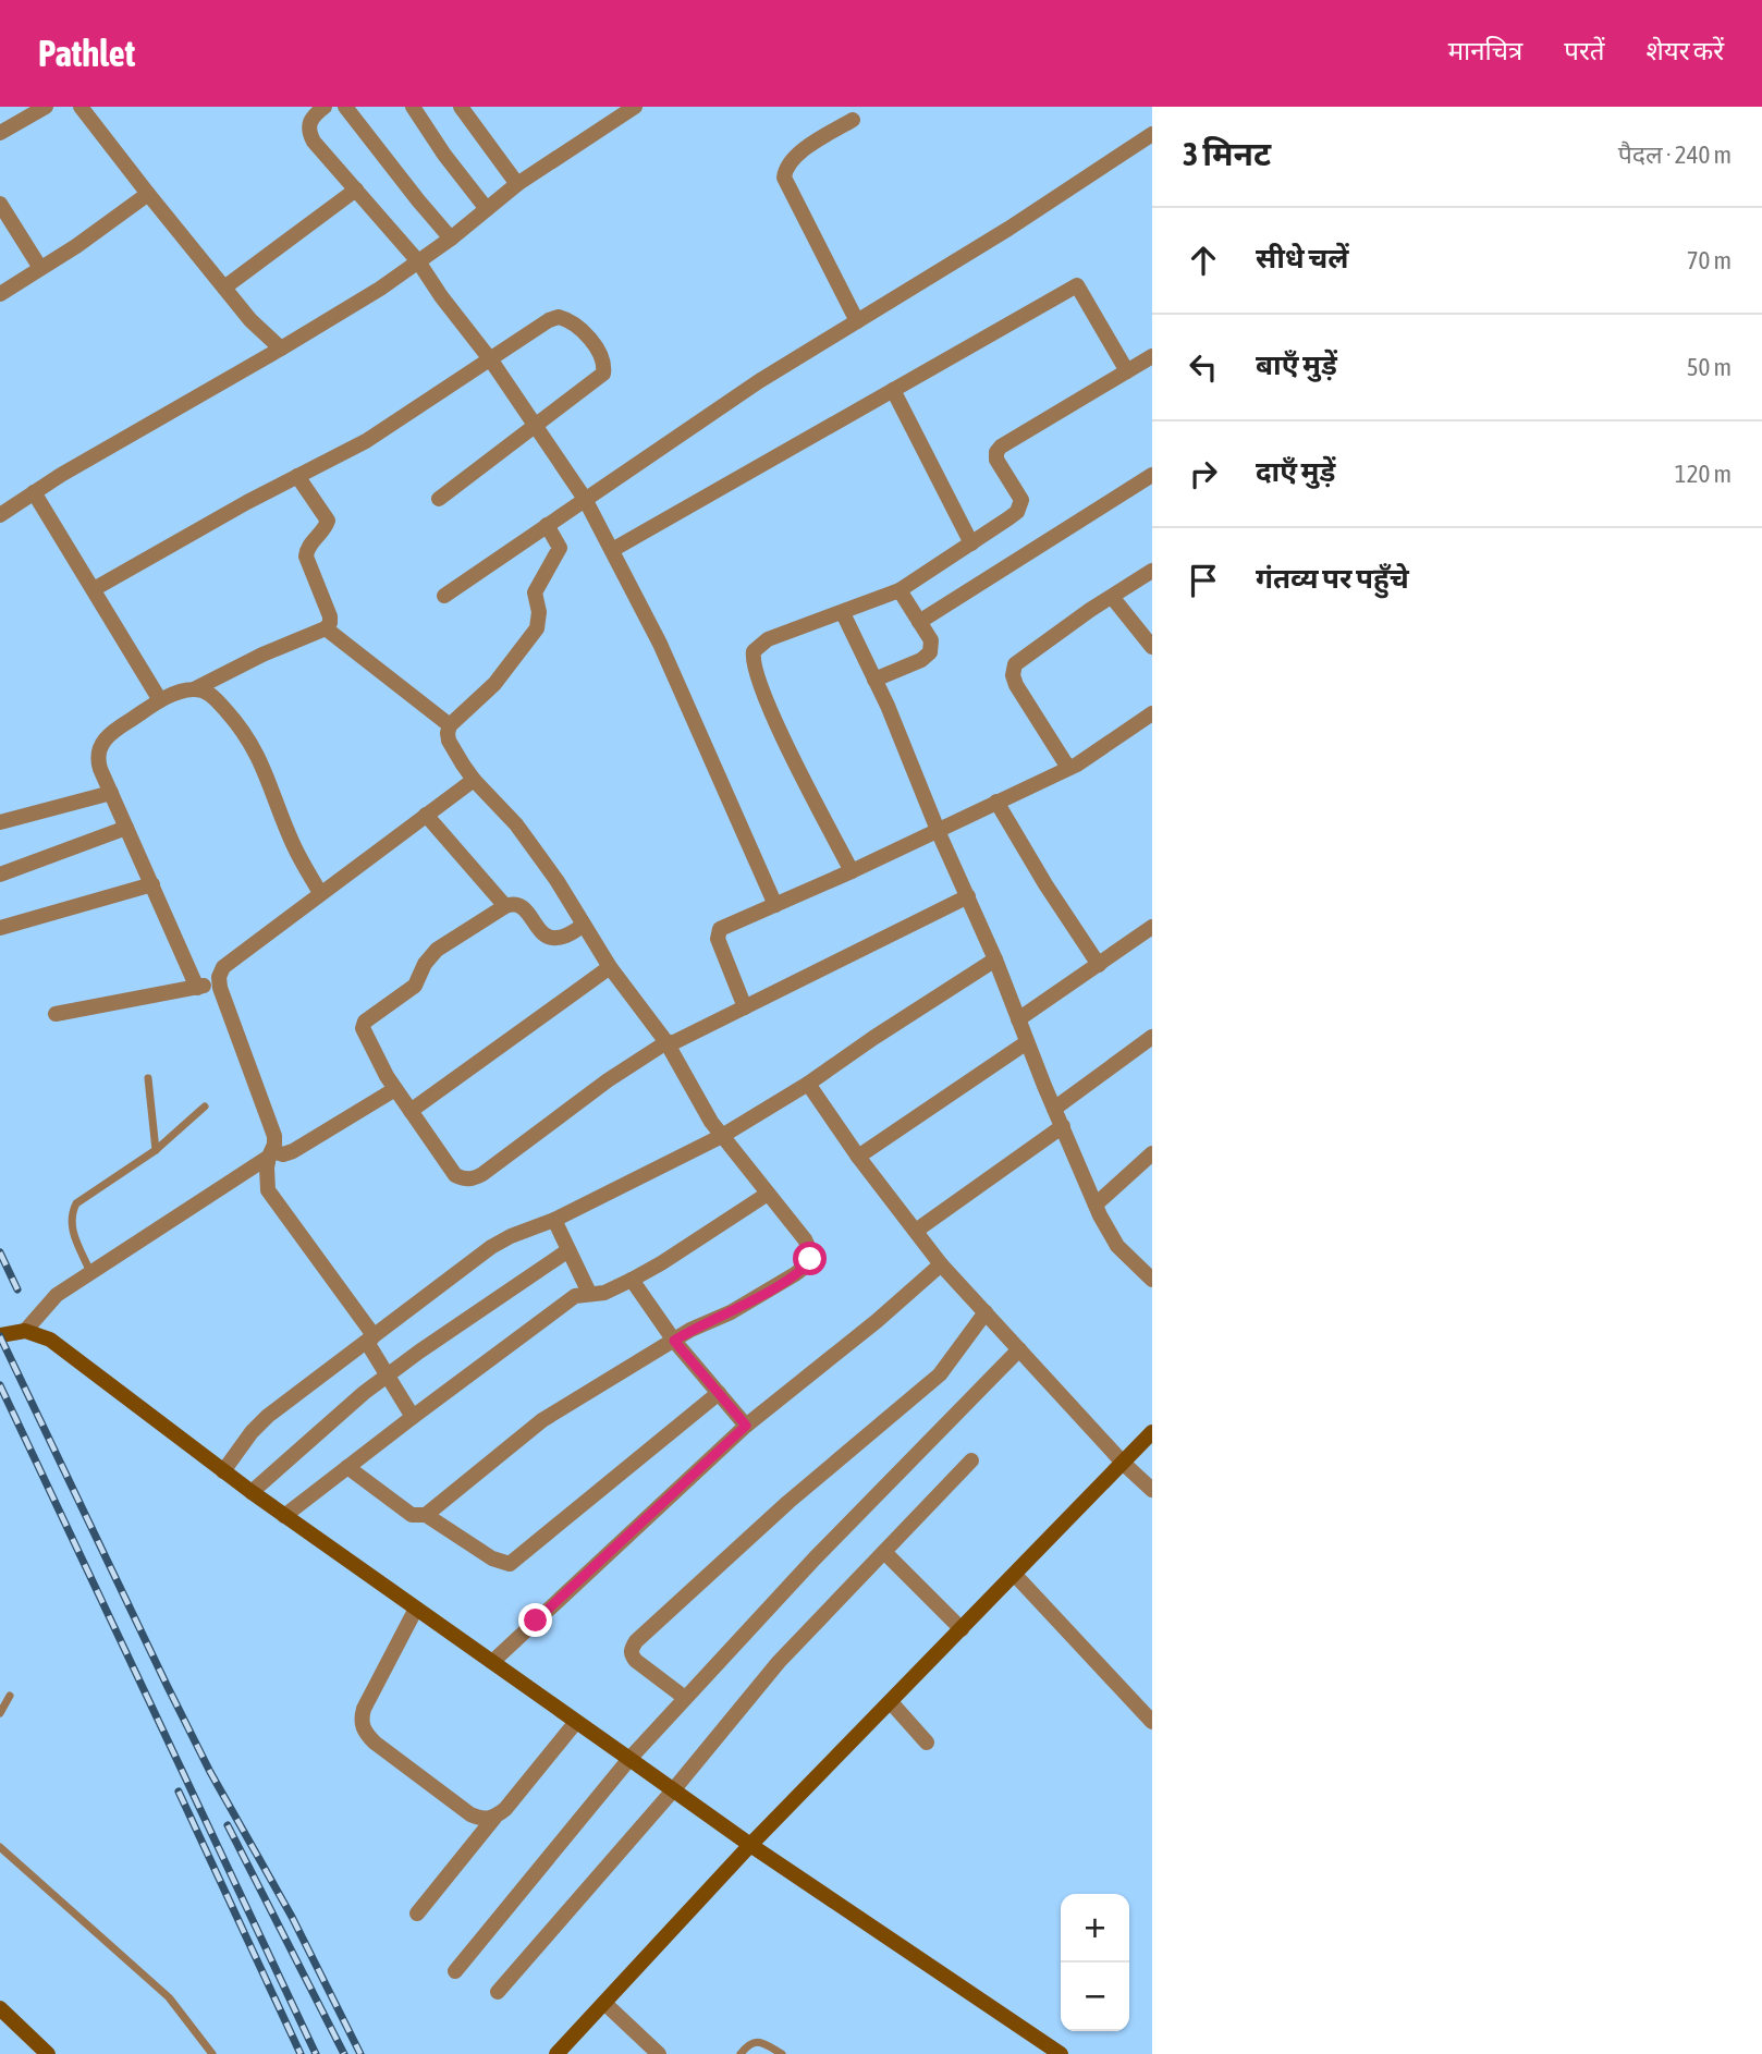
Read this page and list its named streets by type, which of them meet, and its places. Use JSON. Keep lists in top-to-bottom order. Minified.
{"page":{"header":"Pathlet","nav":["मानचित्र","परतें","शेयर करें"],"heading":["3 मिनट","पैदल · 240 m"],"list":[["सीधे चलें","70 m"],["बाएँ मुड़ें","50 m"],["दाएँ मुड़ें","120 m"],"गंतव्य पर पहुँचे"],"map_buttons":["+","−"]}}
